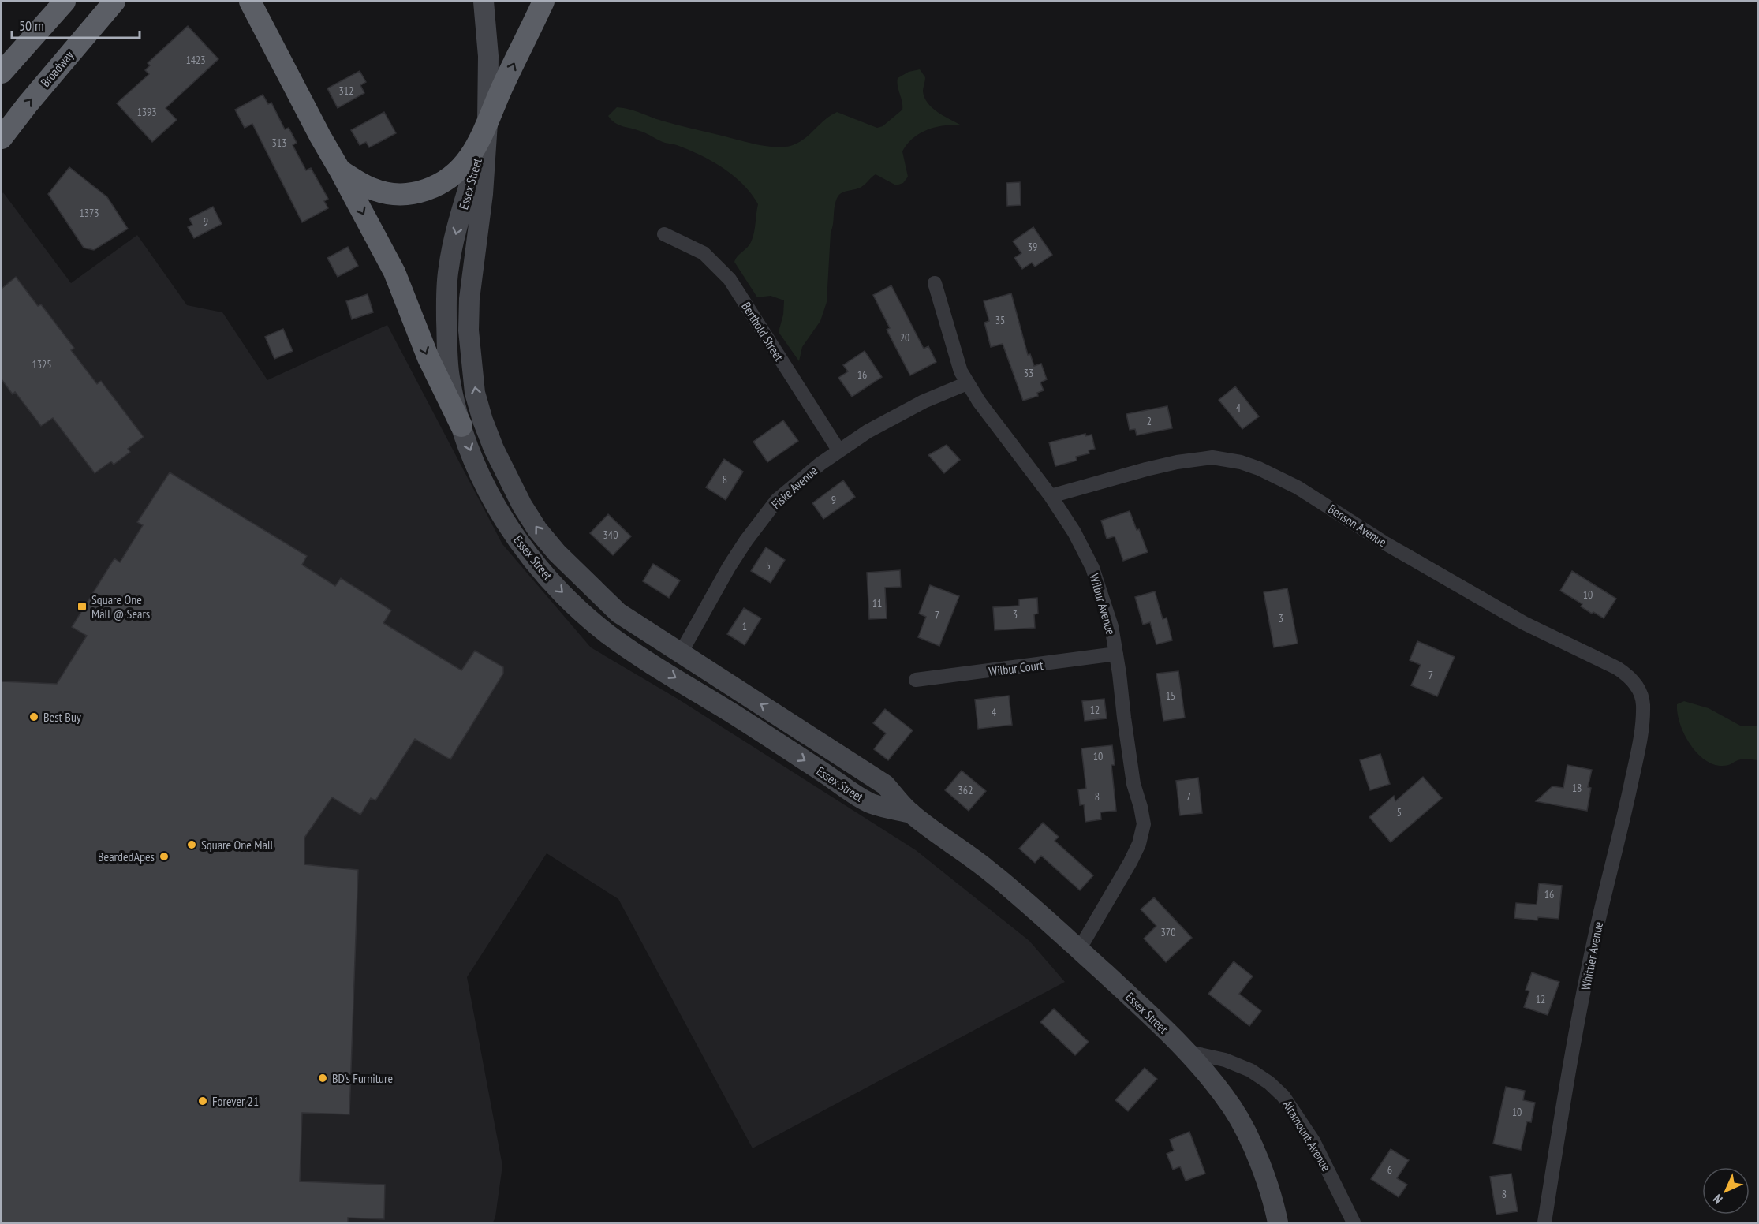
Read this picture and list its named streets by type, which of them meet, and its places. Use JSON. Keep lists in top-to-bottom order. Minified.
{"streets":{"highway":["Broadway"],"main road":["Essex Street"],"street":["Berthold Street","Fiske Avenue","Benson Avenue","Wilbur Avenue","Wilbur Court","Whittier Avenue","Altamount Avenue"]},"crossings":[["Essex Street","Fiske Avenue"],["Essex Street","Wilbur Avenue"],["Essex Street","Altamount Avenue"],["Berthold Street","Fiske Avenue"],["Fiske Avenue","Wilbur Avenue"],["Benson Avenue","Wilbur Avenue"],["Benson Avenue","Whittier Avenue"],["Wilbur Avenue","Wilbur Court"]],"places":{"transit":["Square One Mall @ Sears"],"other":["Best Buy","Square One Mall","BeardedApes","BD's Furniture","Forever 21"]},"house_numbers":["1423","312","1393","313","1373","9","39","35","20","1325","33","16","4","2","8","9","340","5","10","11","3","7","3","1","7","15","12","4","10","18","362","8","7","5","16","370","12","10","6","8"],"scale_bar":"50 m","north":"bottom left"}
